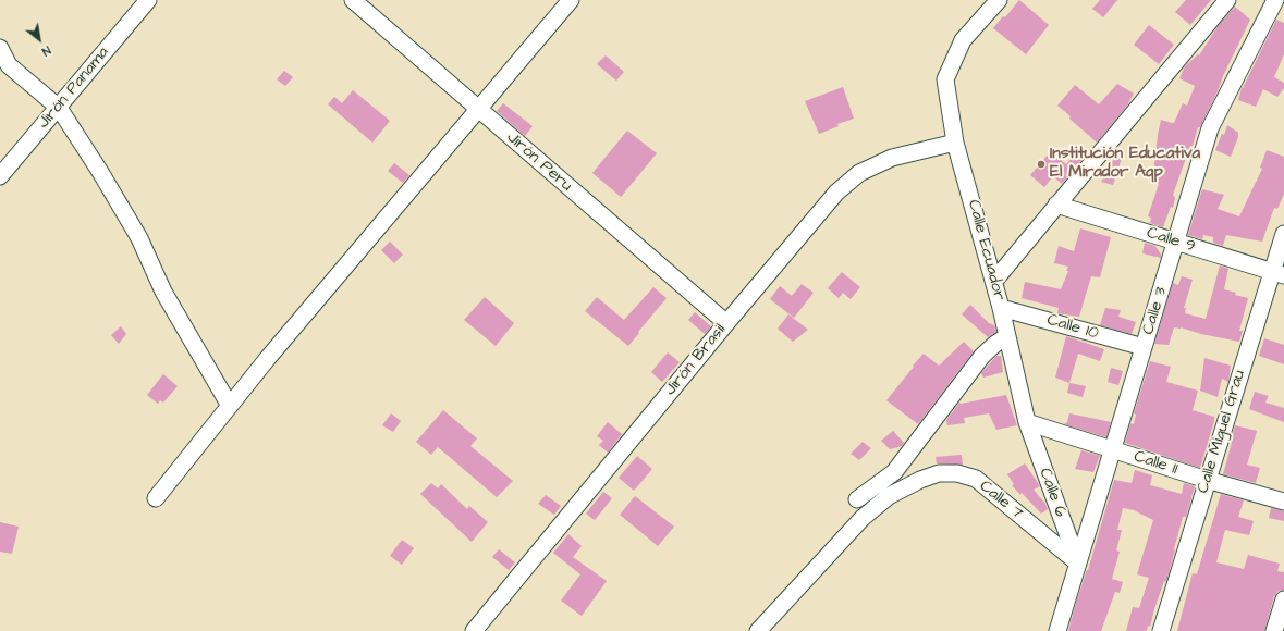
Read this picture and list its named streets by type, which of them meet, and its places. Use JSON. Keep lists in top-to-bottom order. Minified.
{"streets":{"street":["Jirón Panama","Jirón Peru","Calle 9","Calle Ecuador","Calle 3","Calle 10","Jirón Brasil","Calle Miguel Grau","Calle 11","Calle 6","Calle 7"]},"crossings":[["Jirón Peru","Jirón Brasil"],["Calle 9","Calle 3"],["Calle 9","Calle Miguel Grau"],["Calle Ecuador","Calle 10"],["Calle Ecuador","Jirón Brasil"],["Calle Ecuador","Calle 11"],["Calle Ecuador","Calle 6"],["Calle 3","Calle 10"],["Calle 3","Calle 11"],["Calle 3","Calle 6"],["Calle 3","Calle 7"],["Calle Miguel Grau","Calle 11"],["Calle 11","Calle 6"],["Calle 6","Calle 7"]],"places":["Institución Educativa El Mirador Aqp"],"north":"bottom right"}
